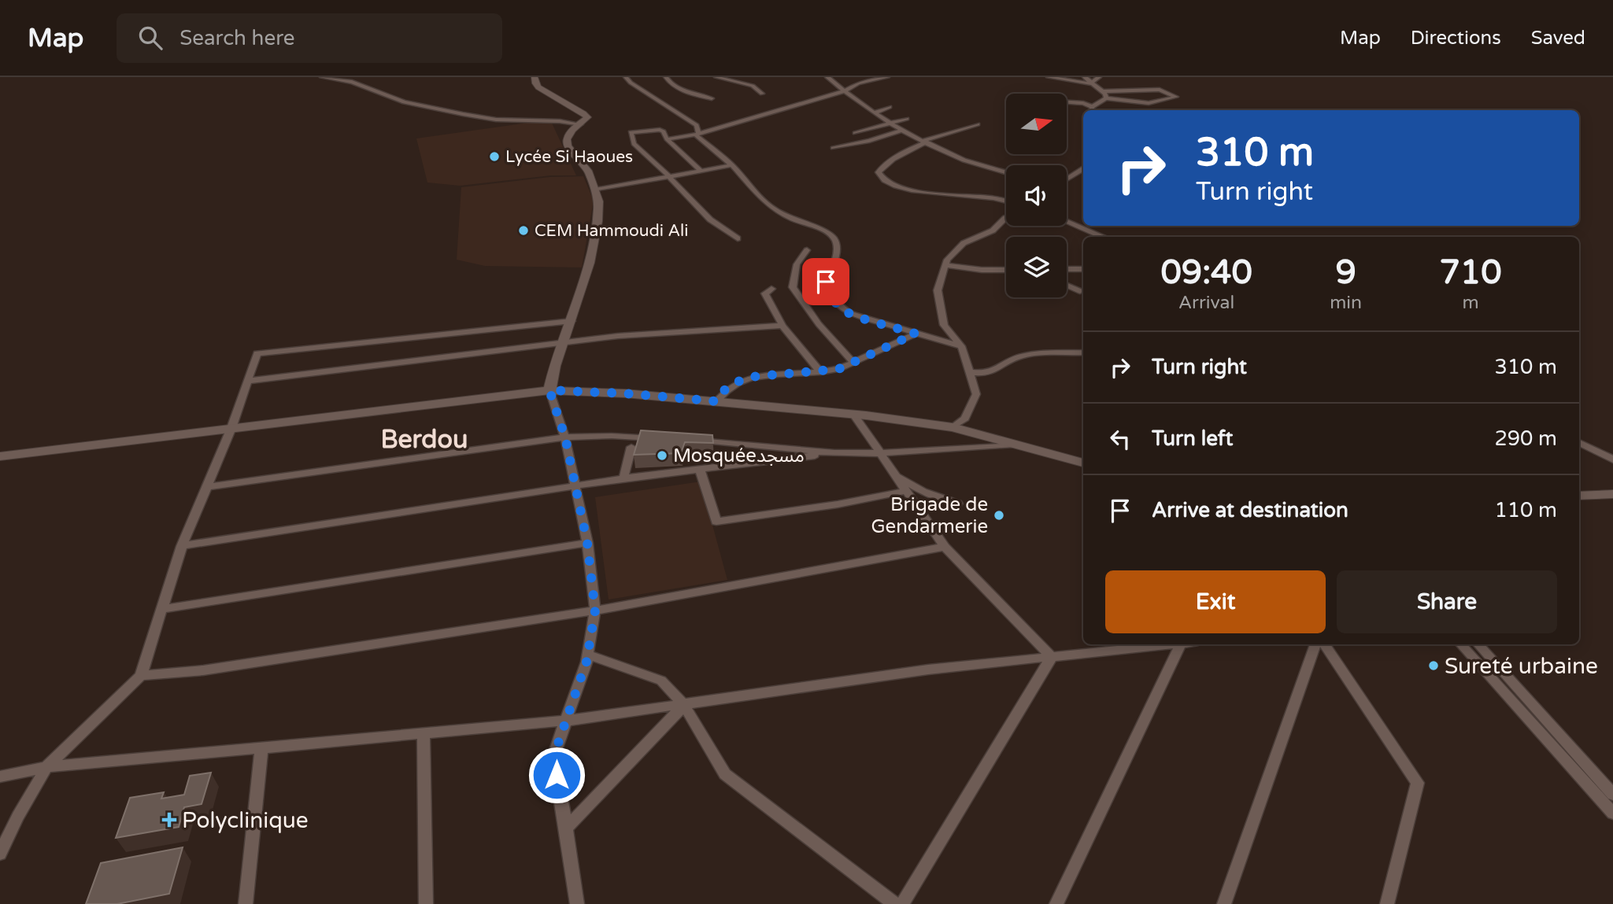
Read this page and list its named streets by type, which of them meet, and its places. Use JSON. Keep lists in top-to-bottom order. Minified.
{"districts":["Berdou"],"places":{"other":["Lycée Si Haoues","CEM Hammoudi Ali","Mosquéeمسجد","Brigade de Gendarmerie","Sureté urbaine"],"health":["Polyclinique"]},"north":"right","page":{"header":"Map","search":"Search here","nav":["Map","Directions","Saved"],"turn":["310 m","Turn right"],"eta":["09:40","Arrival","9","min","710","m"],"list":[{"name":"Turn right","value":"310 m"},{"name":"Turn left","value":"290 m"},{"name":"Arrive at destination","value":"110 m"}],"buttons":["Exit","Share"]}}
